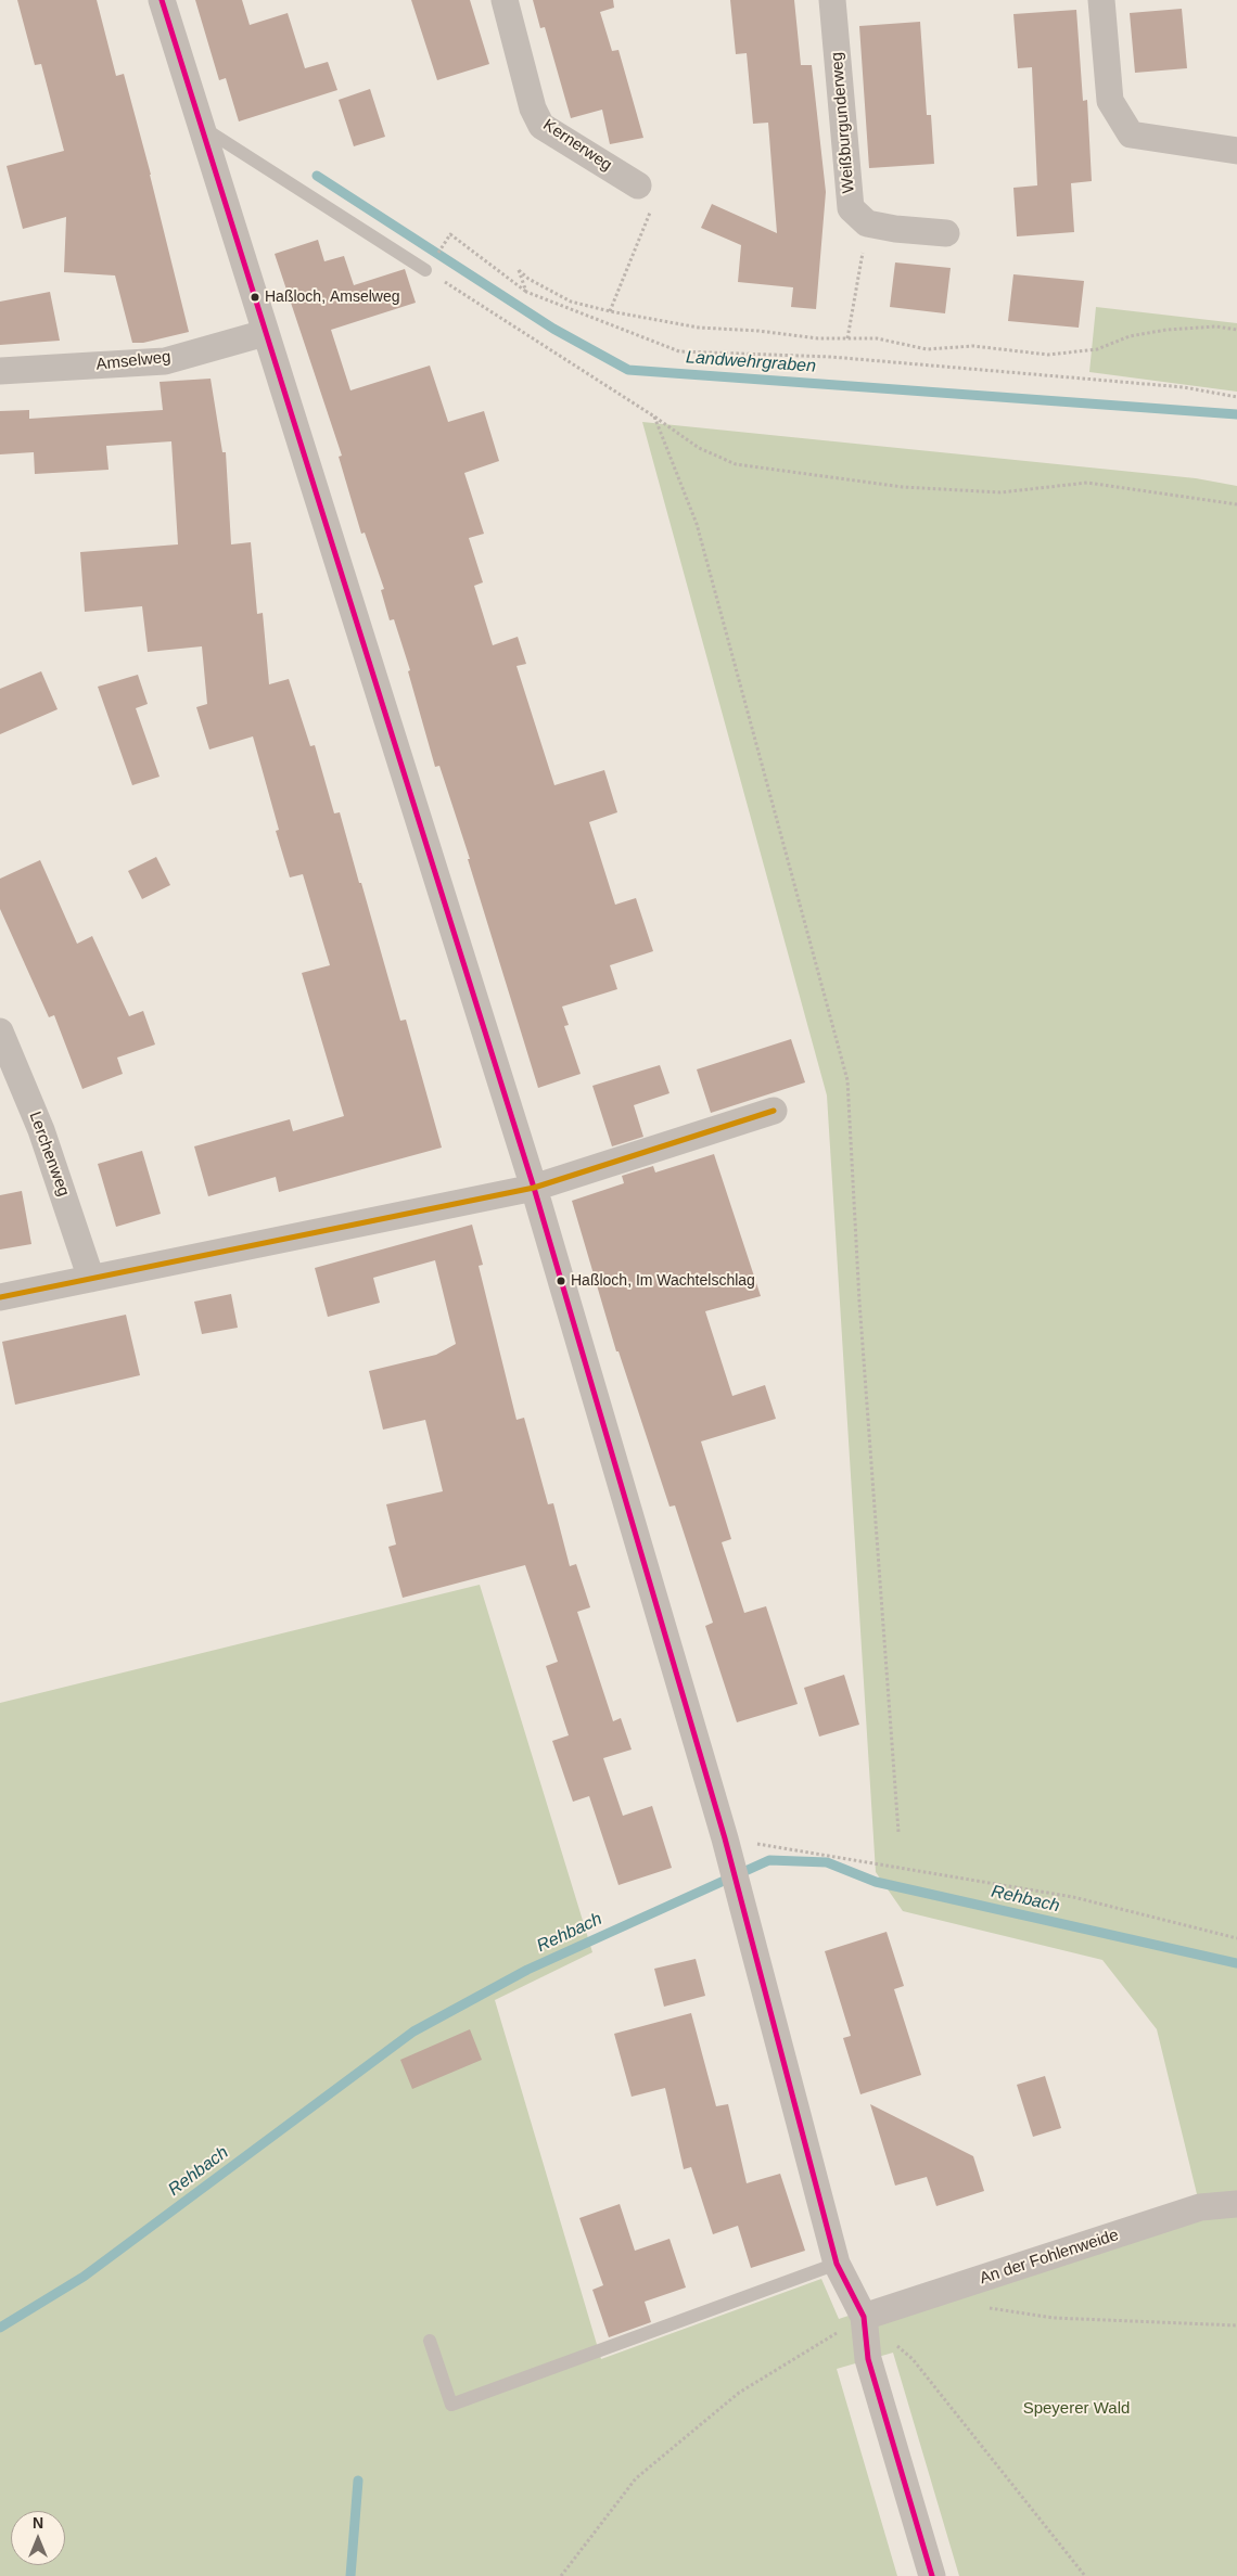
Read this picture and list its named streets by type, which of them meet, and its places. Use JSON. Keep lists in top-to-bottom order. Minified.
{"streets":{"street":["Weißburgunderweg","Kernerweg","Amselweg","Lerchenweg","An der Fohlenweide"]},"water":["Landwehrgraben","Rehbach"],"parks":["Speyerer Wald"],"places":["Haßloch, Amselweg","Haßloch, Im Wachtelschlag"],"north":"top"}
